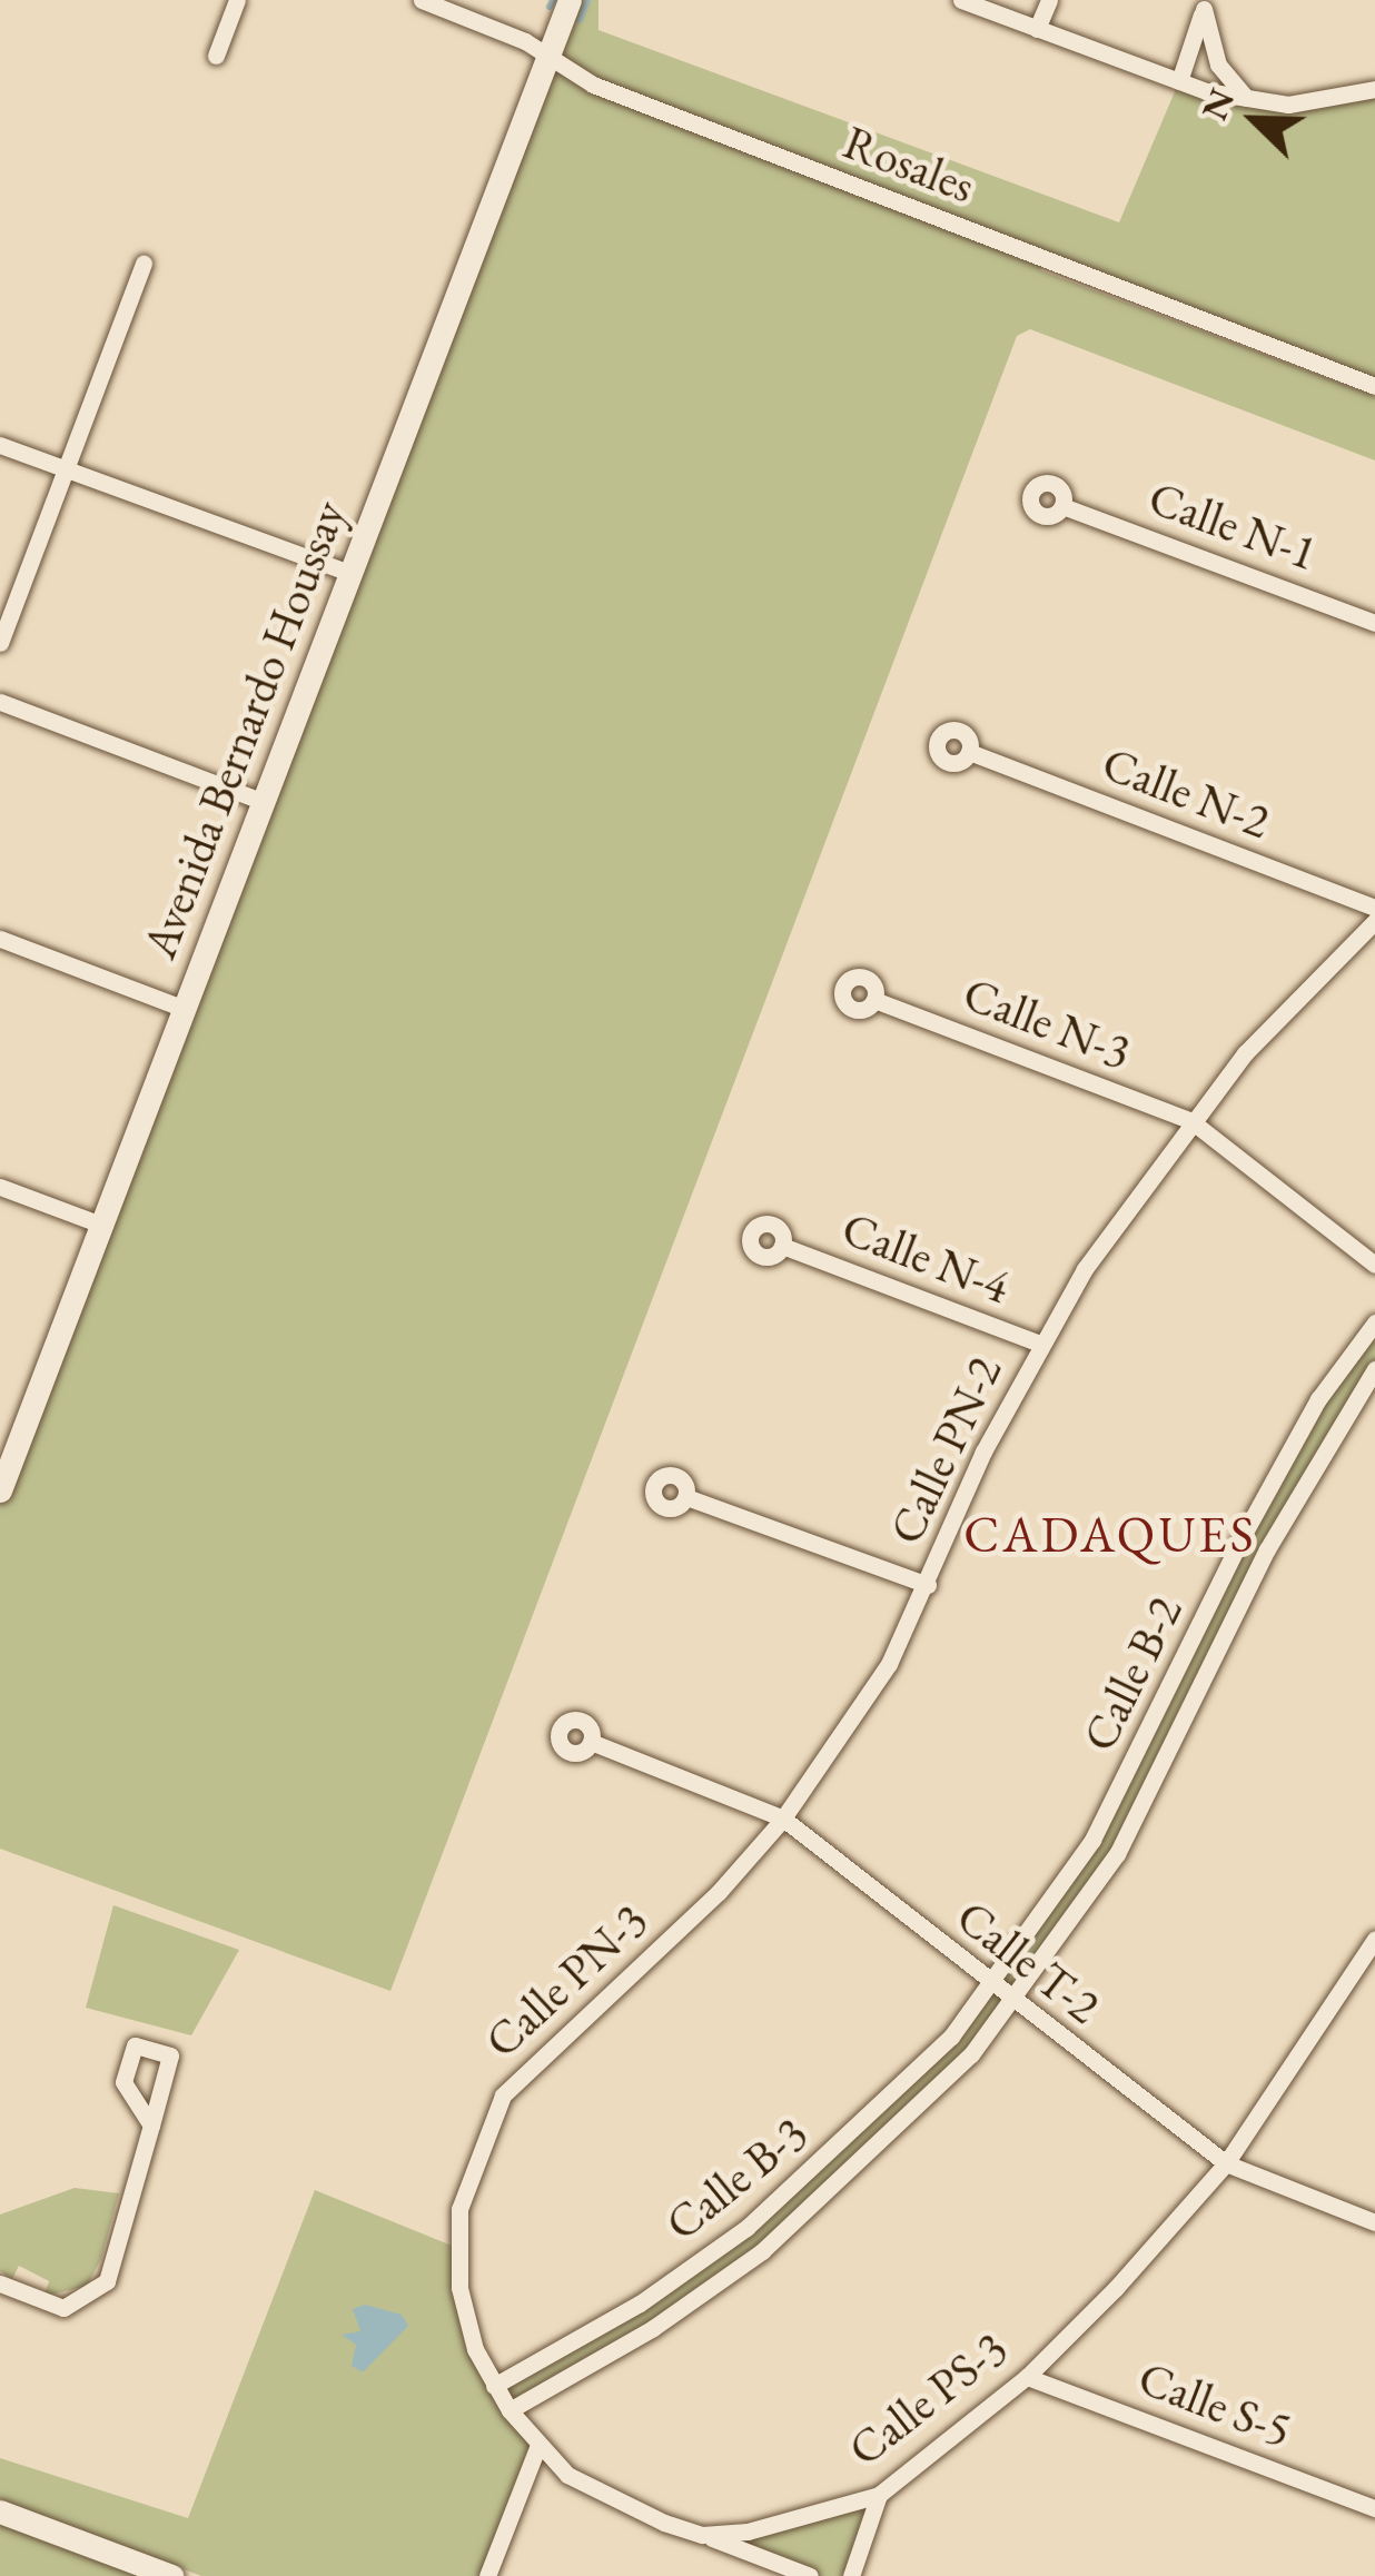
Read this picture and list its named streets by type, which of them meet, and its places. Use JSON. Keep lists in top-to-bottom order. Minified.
{"streets":{"main road":["Avenida Bernardo Houssay"],"street":["Rosales","Calle N-1","Calle N-2","Calle N-3","Calle N-4","Calle PN-2","Calle B-2","Calle T-2","Calle PN-3","Calle B-3","Calle PS-3","Calle S-5"]},"crossings":[["Rosales","Avenida Bernardo Houssay"],["Calle N-3","Calle PN-2"],["Calle N-4","Calle PN-2"],["Calle PN-2","Calle T-2"],["Calle PN-2","Calle PN-3"],["Calle B-2","Calle T-2"],["Calle B-2","Calle B-3"],["Calle T-2","Calle PN-3"],["Calle T-2","Calle B-3"],["Calle T-2","Calle PS-3"],["Calle PN-3","Calle B-3"],["Calle PN-3","Calle PS-3"],["Calle B-3","Calle PS-3"],["Calle PS-3","Calle S-5"]],"districts":["CADAQUES"],"north":"top left"}
